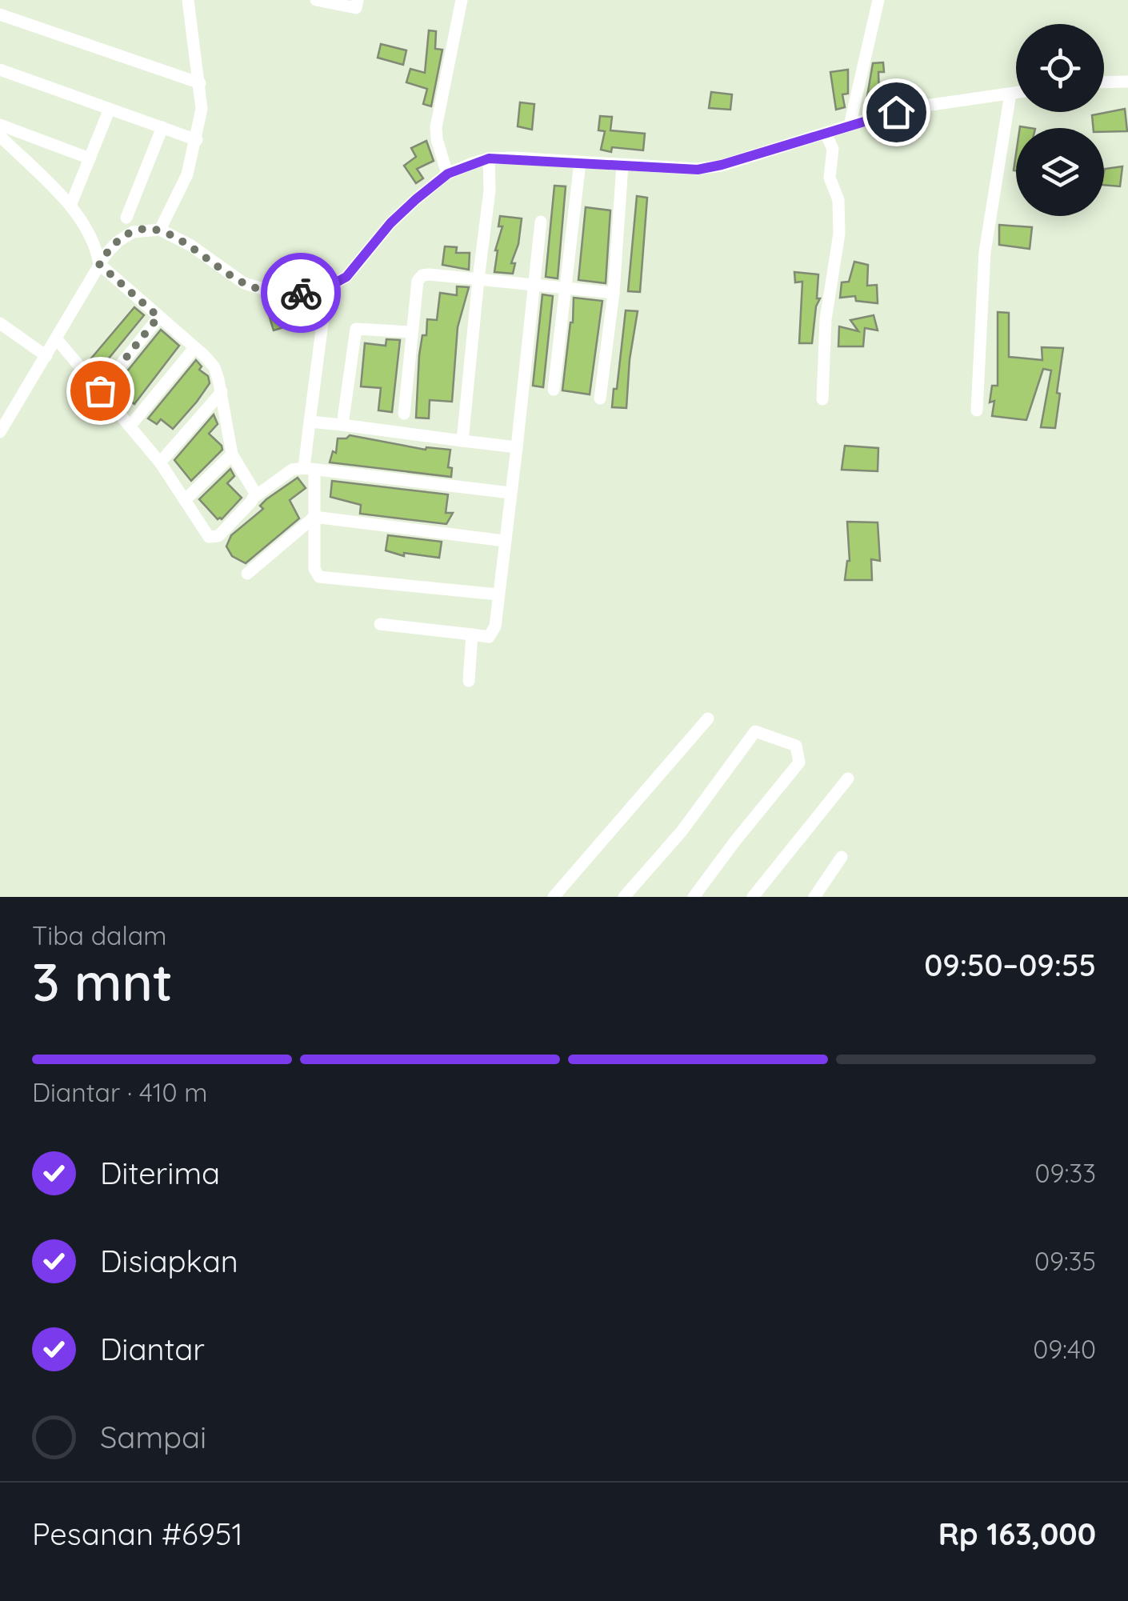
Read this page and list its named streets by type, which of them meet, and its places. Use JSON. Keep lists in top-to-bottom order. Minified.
{"page":{"heading":["3 mnt","Tiba dalam","09:50–09:55"],"panel":["Pesanan #6951","Rp 163,000"],"bar":"Diantar · 410 m","list":[["Diterima","09:33"],["Disiapkan","09:35"],["Diantar","09:40"],"Sampai"]}}
